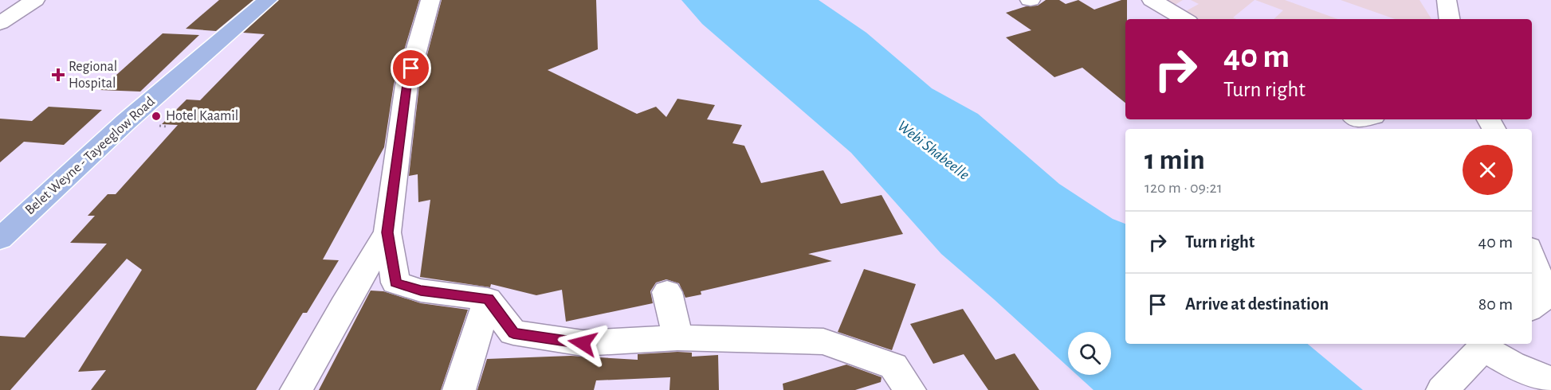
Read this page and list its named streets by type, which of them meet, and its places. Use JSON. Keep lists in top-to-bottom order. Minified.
{"streets":{"main road":["Belet Weyne - Tayeeglow Road"]},"water":["Webi Shabeelle"],"places":{"health":["Regional Hospital"],"other":["Hotel Kaamil"]},"page":{"turn":["40 m","Turn right"],"heading":["1 min","120 m · 09:21"],"list":[{"name":"Turn right","value":"40 m"},{"name":"Arrive at destination","value":"80 m"}]}}
